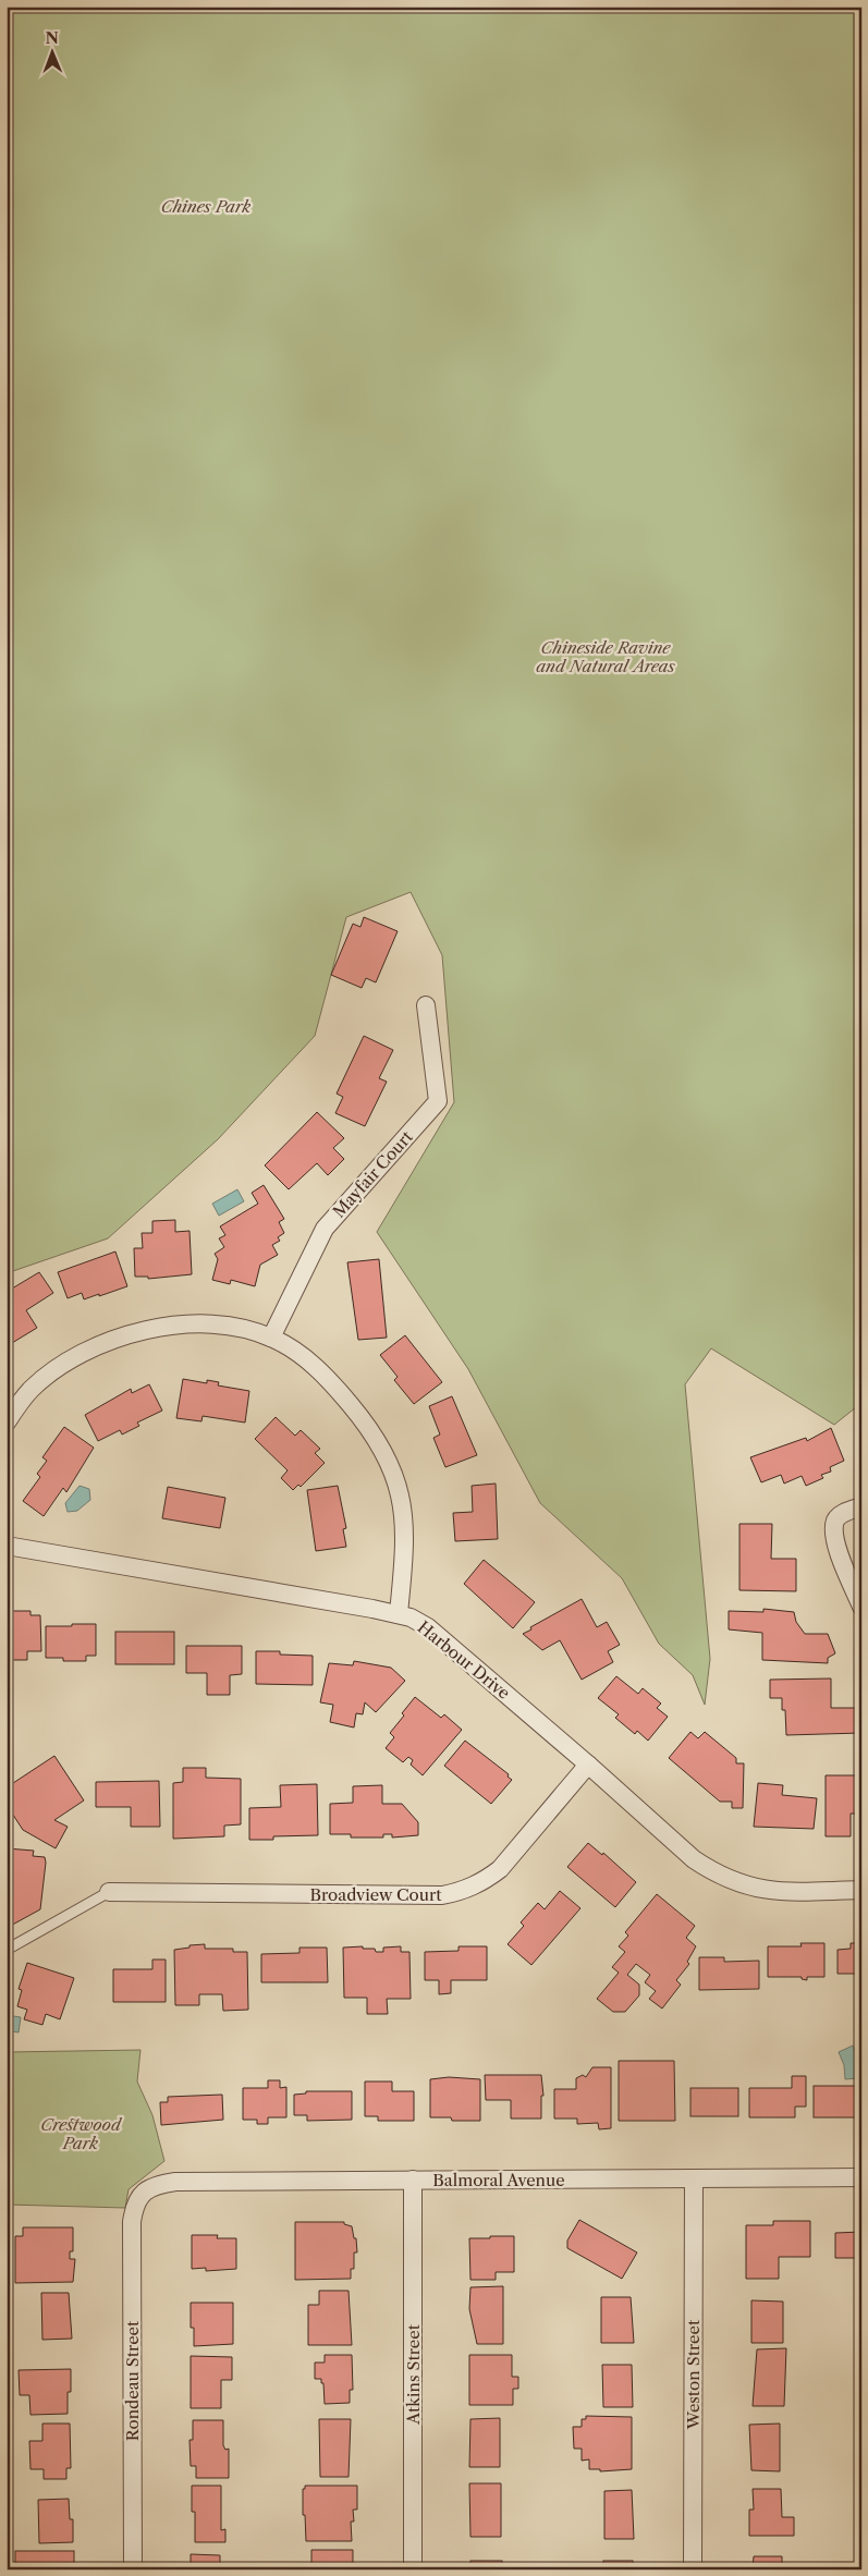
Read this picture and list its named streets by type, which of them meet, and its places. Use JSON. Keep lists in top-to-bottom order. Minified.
{"streets":{"street":["Mayfair Court","Harbour Drive","Broadview Court","Balmoral Avenue","Atkins Street","Weston Street","Rondeau Street"]},"crossings":[["Harbour Drive","Broadview Court"],["Balmoral Avenue","Atkins Street"],["Balmoral Avenue","Weston Street"],["Balmoral Avenue","Rondeau Street"]],"parks":["Chines Park","Chineside Ravine and Natural Areas","Crestwood Park"],"north":"top"}
